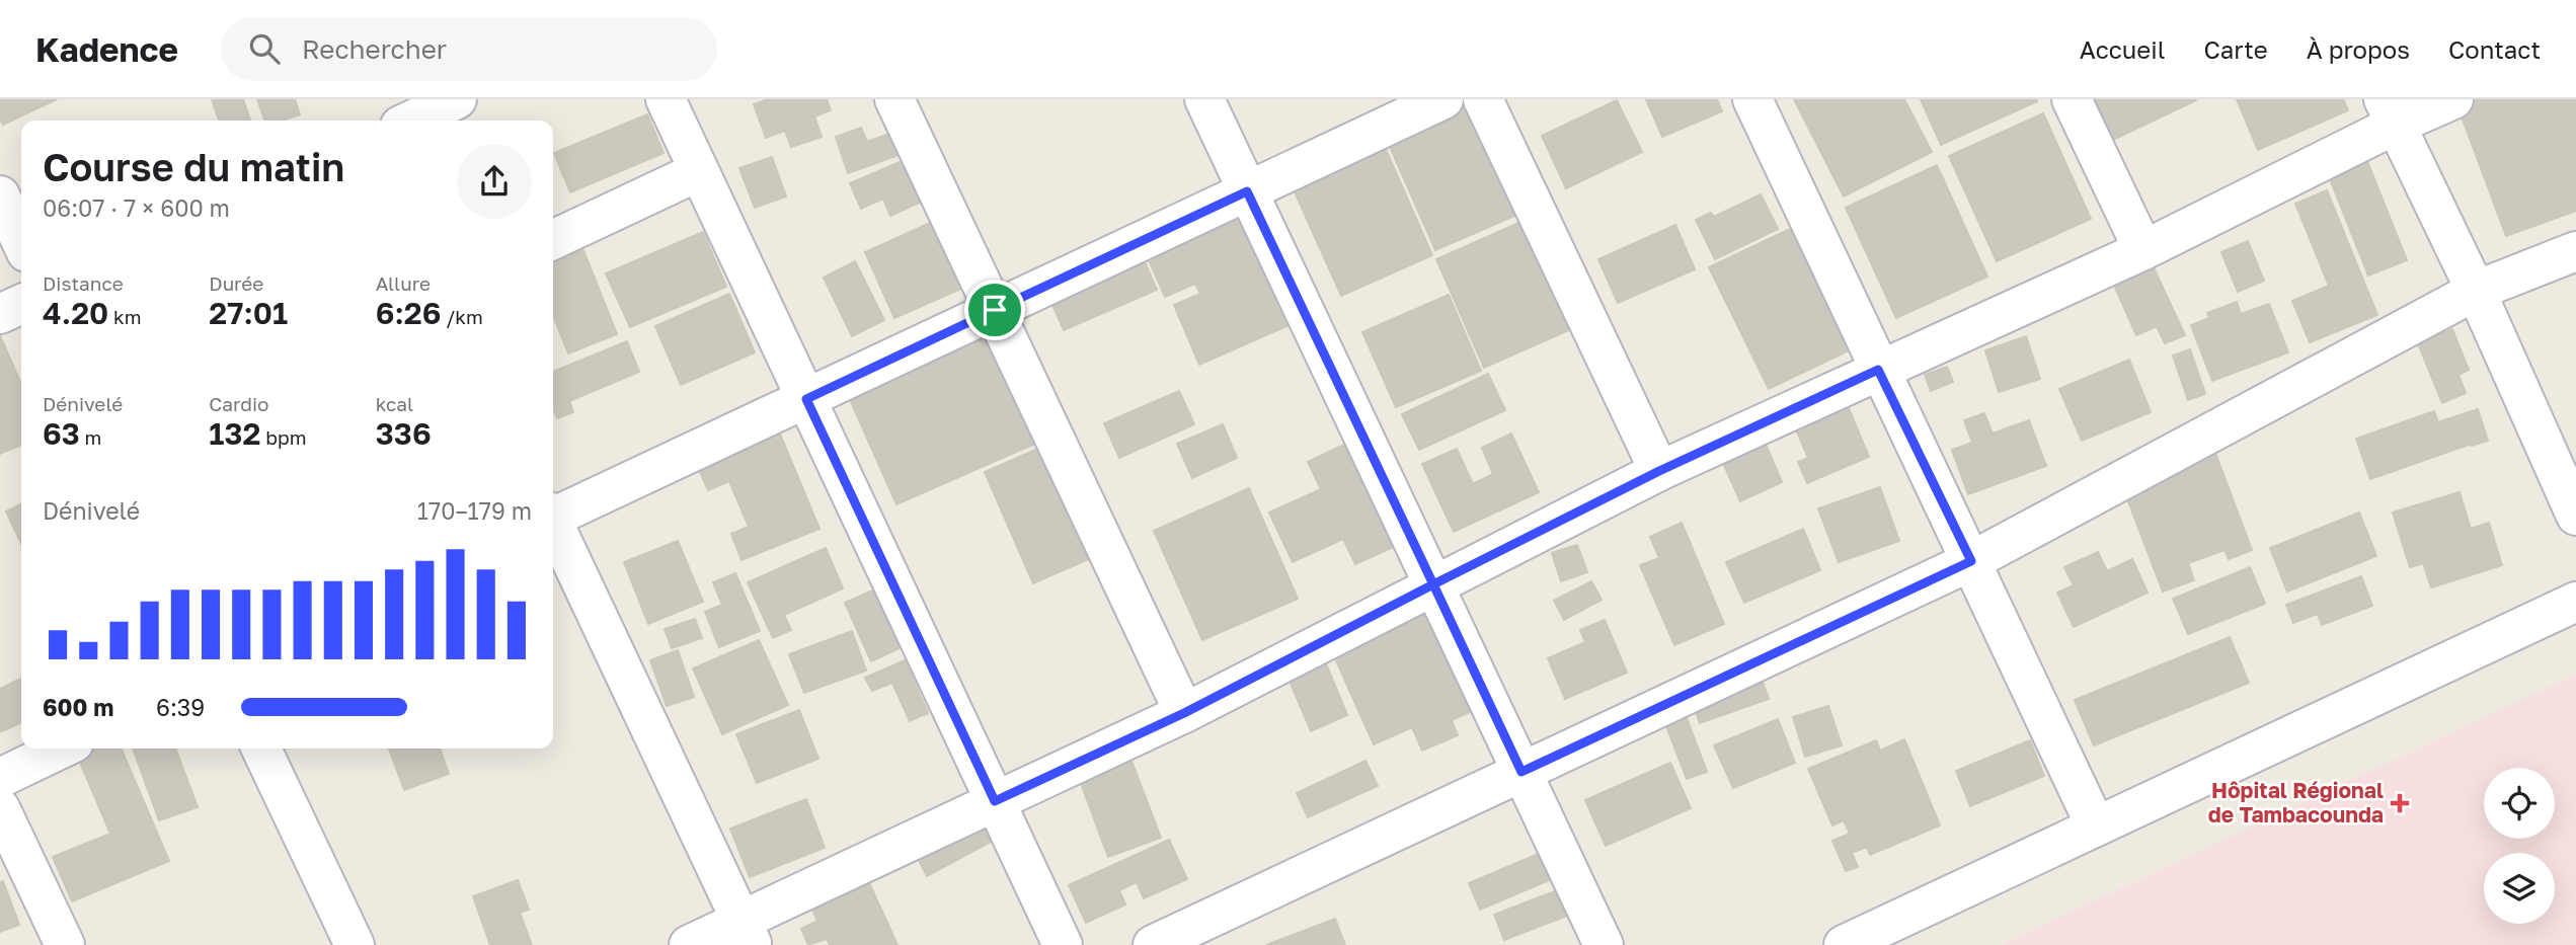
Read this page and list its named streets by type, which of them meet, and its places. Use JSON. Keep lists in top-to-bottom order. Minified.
{"places":{"health":["Hôpital Régional de Tambacounda"]},"page":{"header":"Kadence","search":"Rechercher","nav":["Accueil","Carte","À propos","Contact"],"heading":["Course du matin","06:07 · 7 × 600 m"],"stats":[["Distance","4.20 km"],["Durée","27:01"],["Allure","6:26 /km"],["Dénivelé","63 m"],["Cardio","132 bpm"],["kcal","336"]],"chart":["Dénivelé","170–179 m"],"list":[{"name":"600 m","note":"6:39"}]}}
